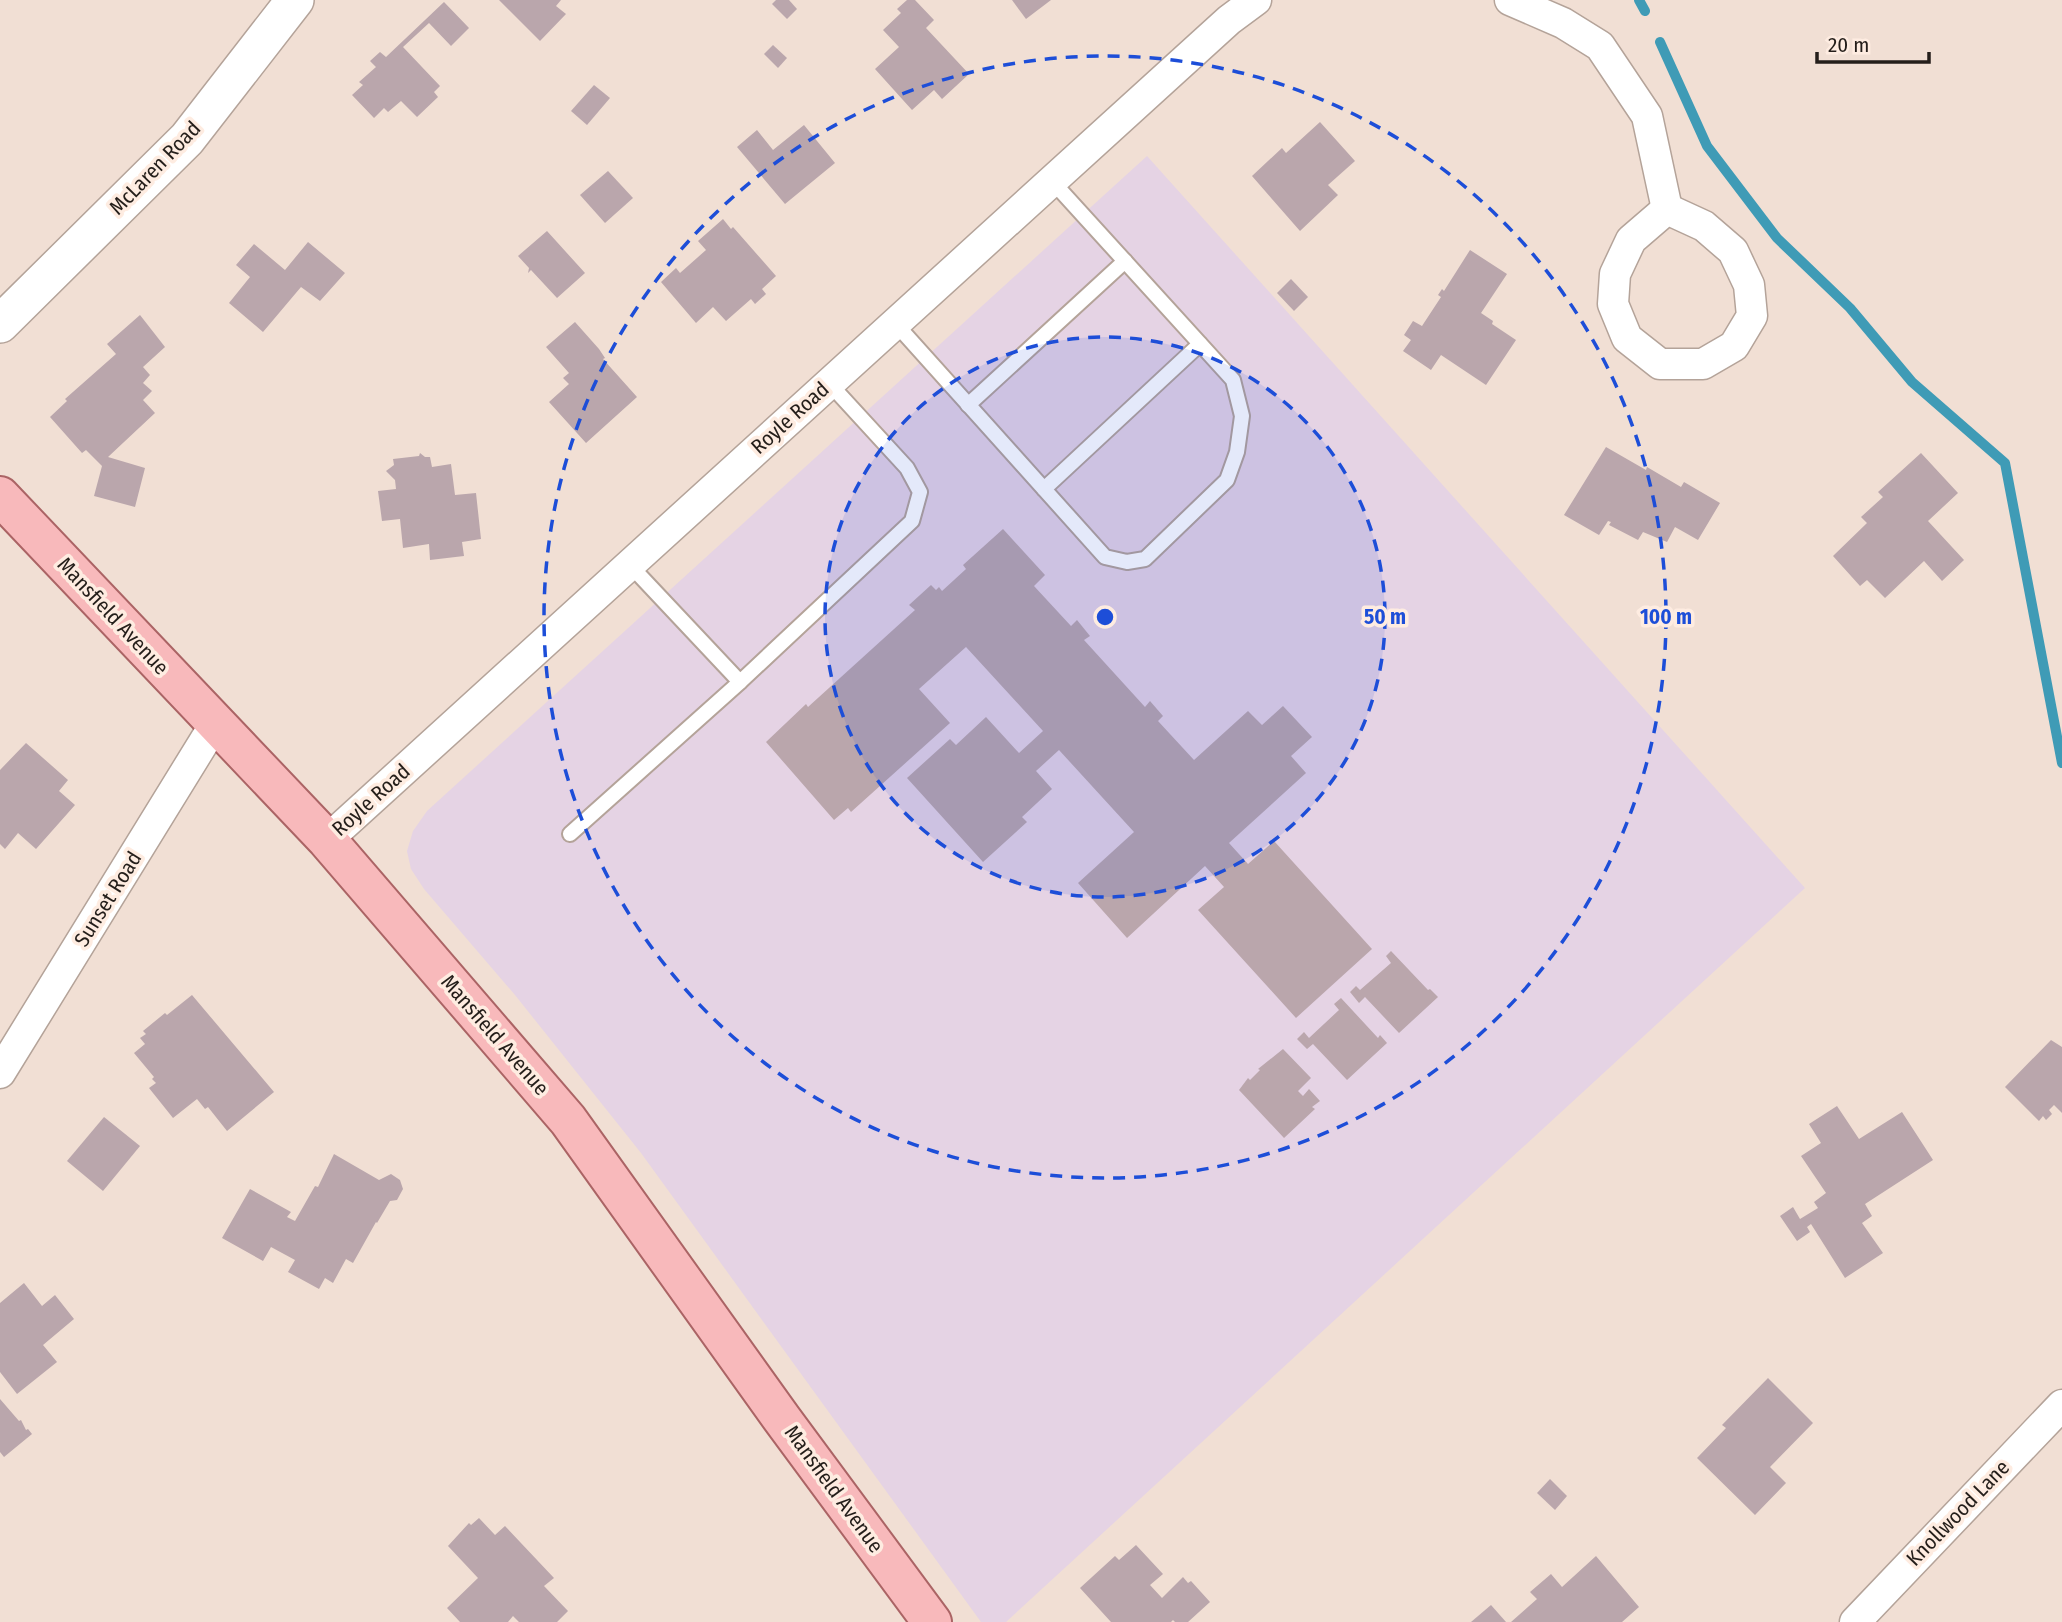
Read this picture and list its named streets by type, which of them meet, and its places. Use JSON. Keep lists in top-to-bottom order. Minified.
{"streets":{"main road":["Mansfield Avenue"],"street":["McLaren Road","Royle Road","Sunset Road","Knollwood Lane"]},"crossings":[["Royle Road","Mansfield Avenue"],["Mansfield Avenue","Sunset Road"]],"scale_bar":"20 m","rings":["50 m","100 m"]}
